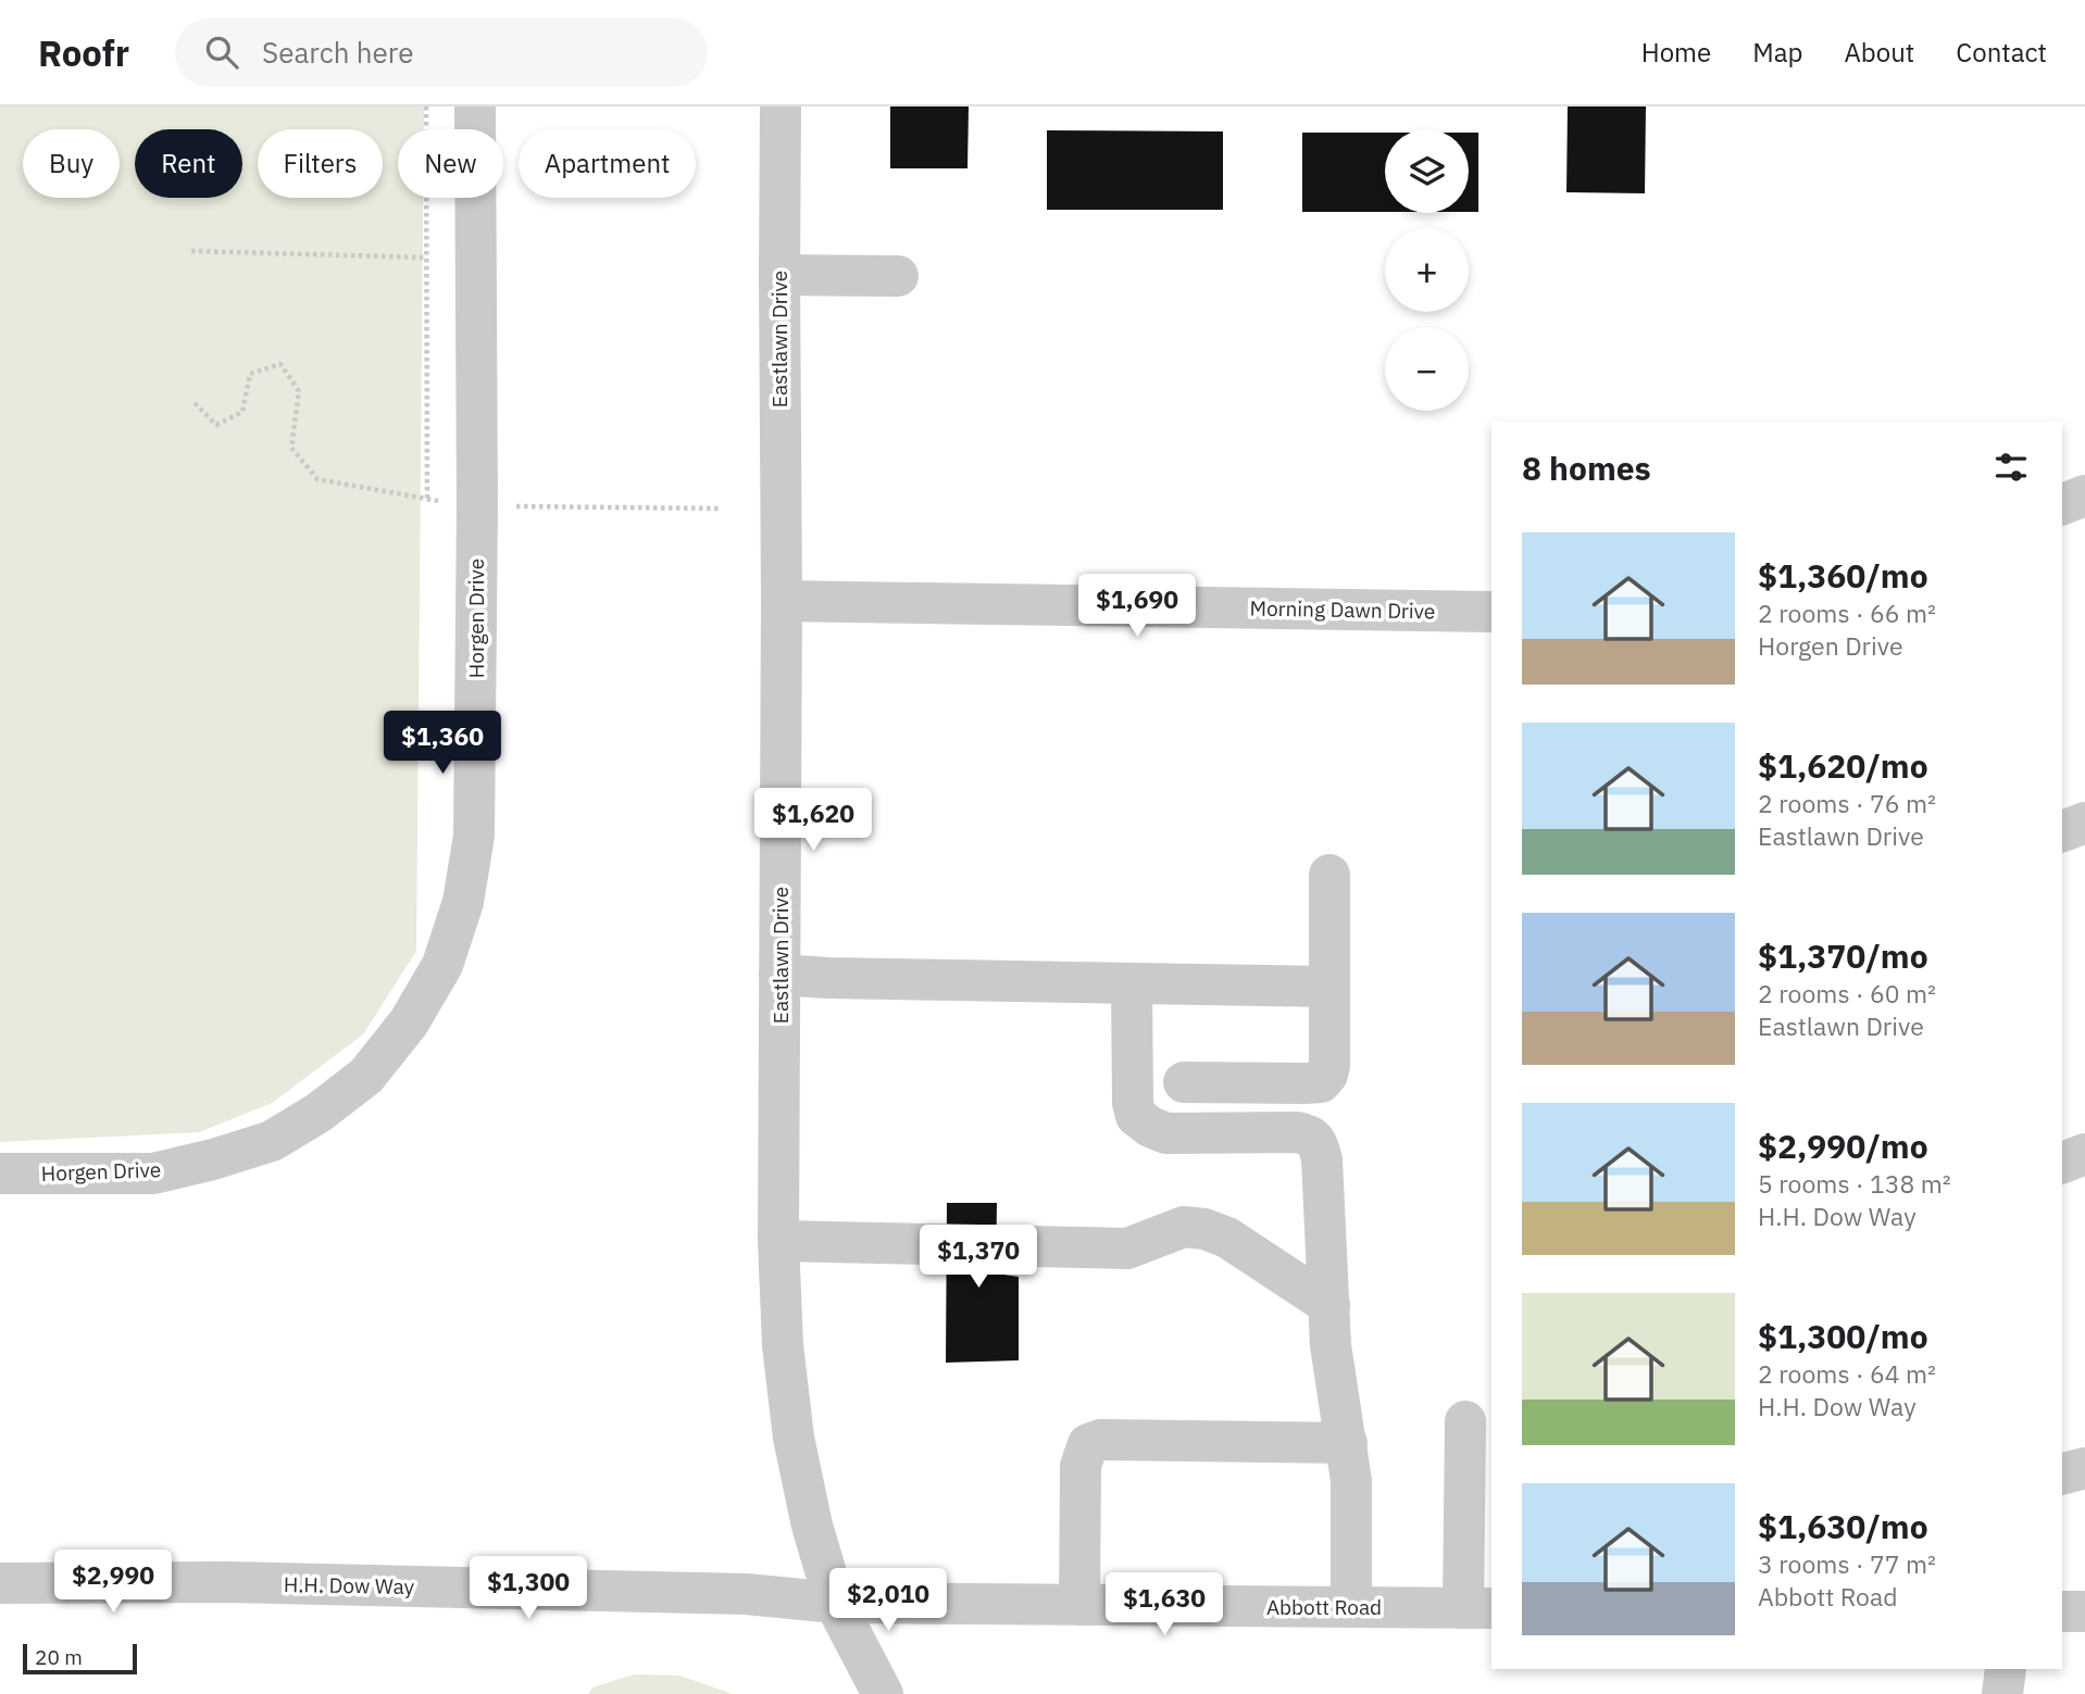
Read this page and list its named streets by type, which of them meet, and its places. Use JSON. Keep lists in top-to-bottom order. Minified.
{"streets":{"street":["Eastlawn Drive","Morning Dawn Drive","Horgen Drive","H.H. Dow Way","Abbott Road"]},"crossings":[["Eastlawn Drive","Morning Dawn Drive"],["Eastlawn Drive","H.H. Dow Way"],["Eastlawn Drive","Abbott Road"],["H.H. Dow Way","Abbott Road"]],"scale_bar":"20 m","page":{"header":"Roofr","search":"Search here","nav":["Home","Map","About","Contact"],"map_buttons":["+","−"],"chip":["Buy","Rent","Filters","New","Apartment"],"heading":"8 homes","list":[{"name":"$1,360/mo","note":"2 rooms · 66 m² · Horgen Drive"},{"name":"$1,620/mo","note":"2 rooms · 76 m² · Eastlawn Drive"},{"name":"$1,370/mo","note":"2 rooms · 60 m² · Eastlawn Drive"},{"name":"$2,990/mo","note":"5 rooms · 138 m² · H.H. Dow Way"},{"name":"$1,300/mo","note":"2 rooms · 64 m² · H.H. Dow Way"},{"name":"$1,630/mo","note":"3 rooms · 77 m² · Abbott Road"}],"price":["$1,690","$1,360","$1,620","$1,370","$2,990","$1,300","$2,010","$1,630"],"scale":"20 m"}}
